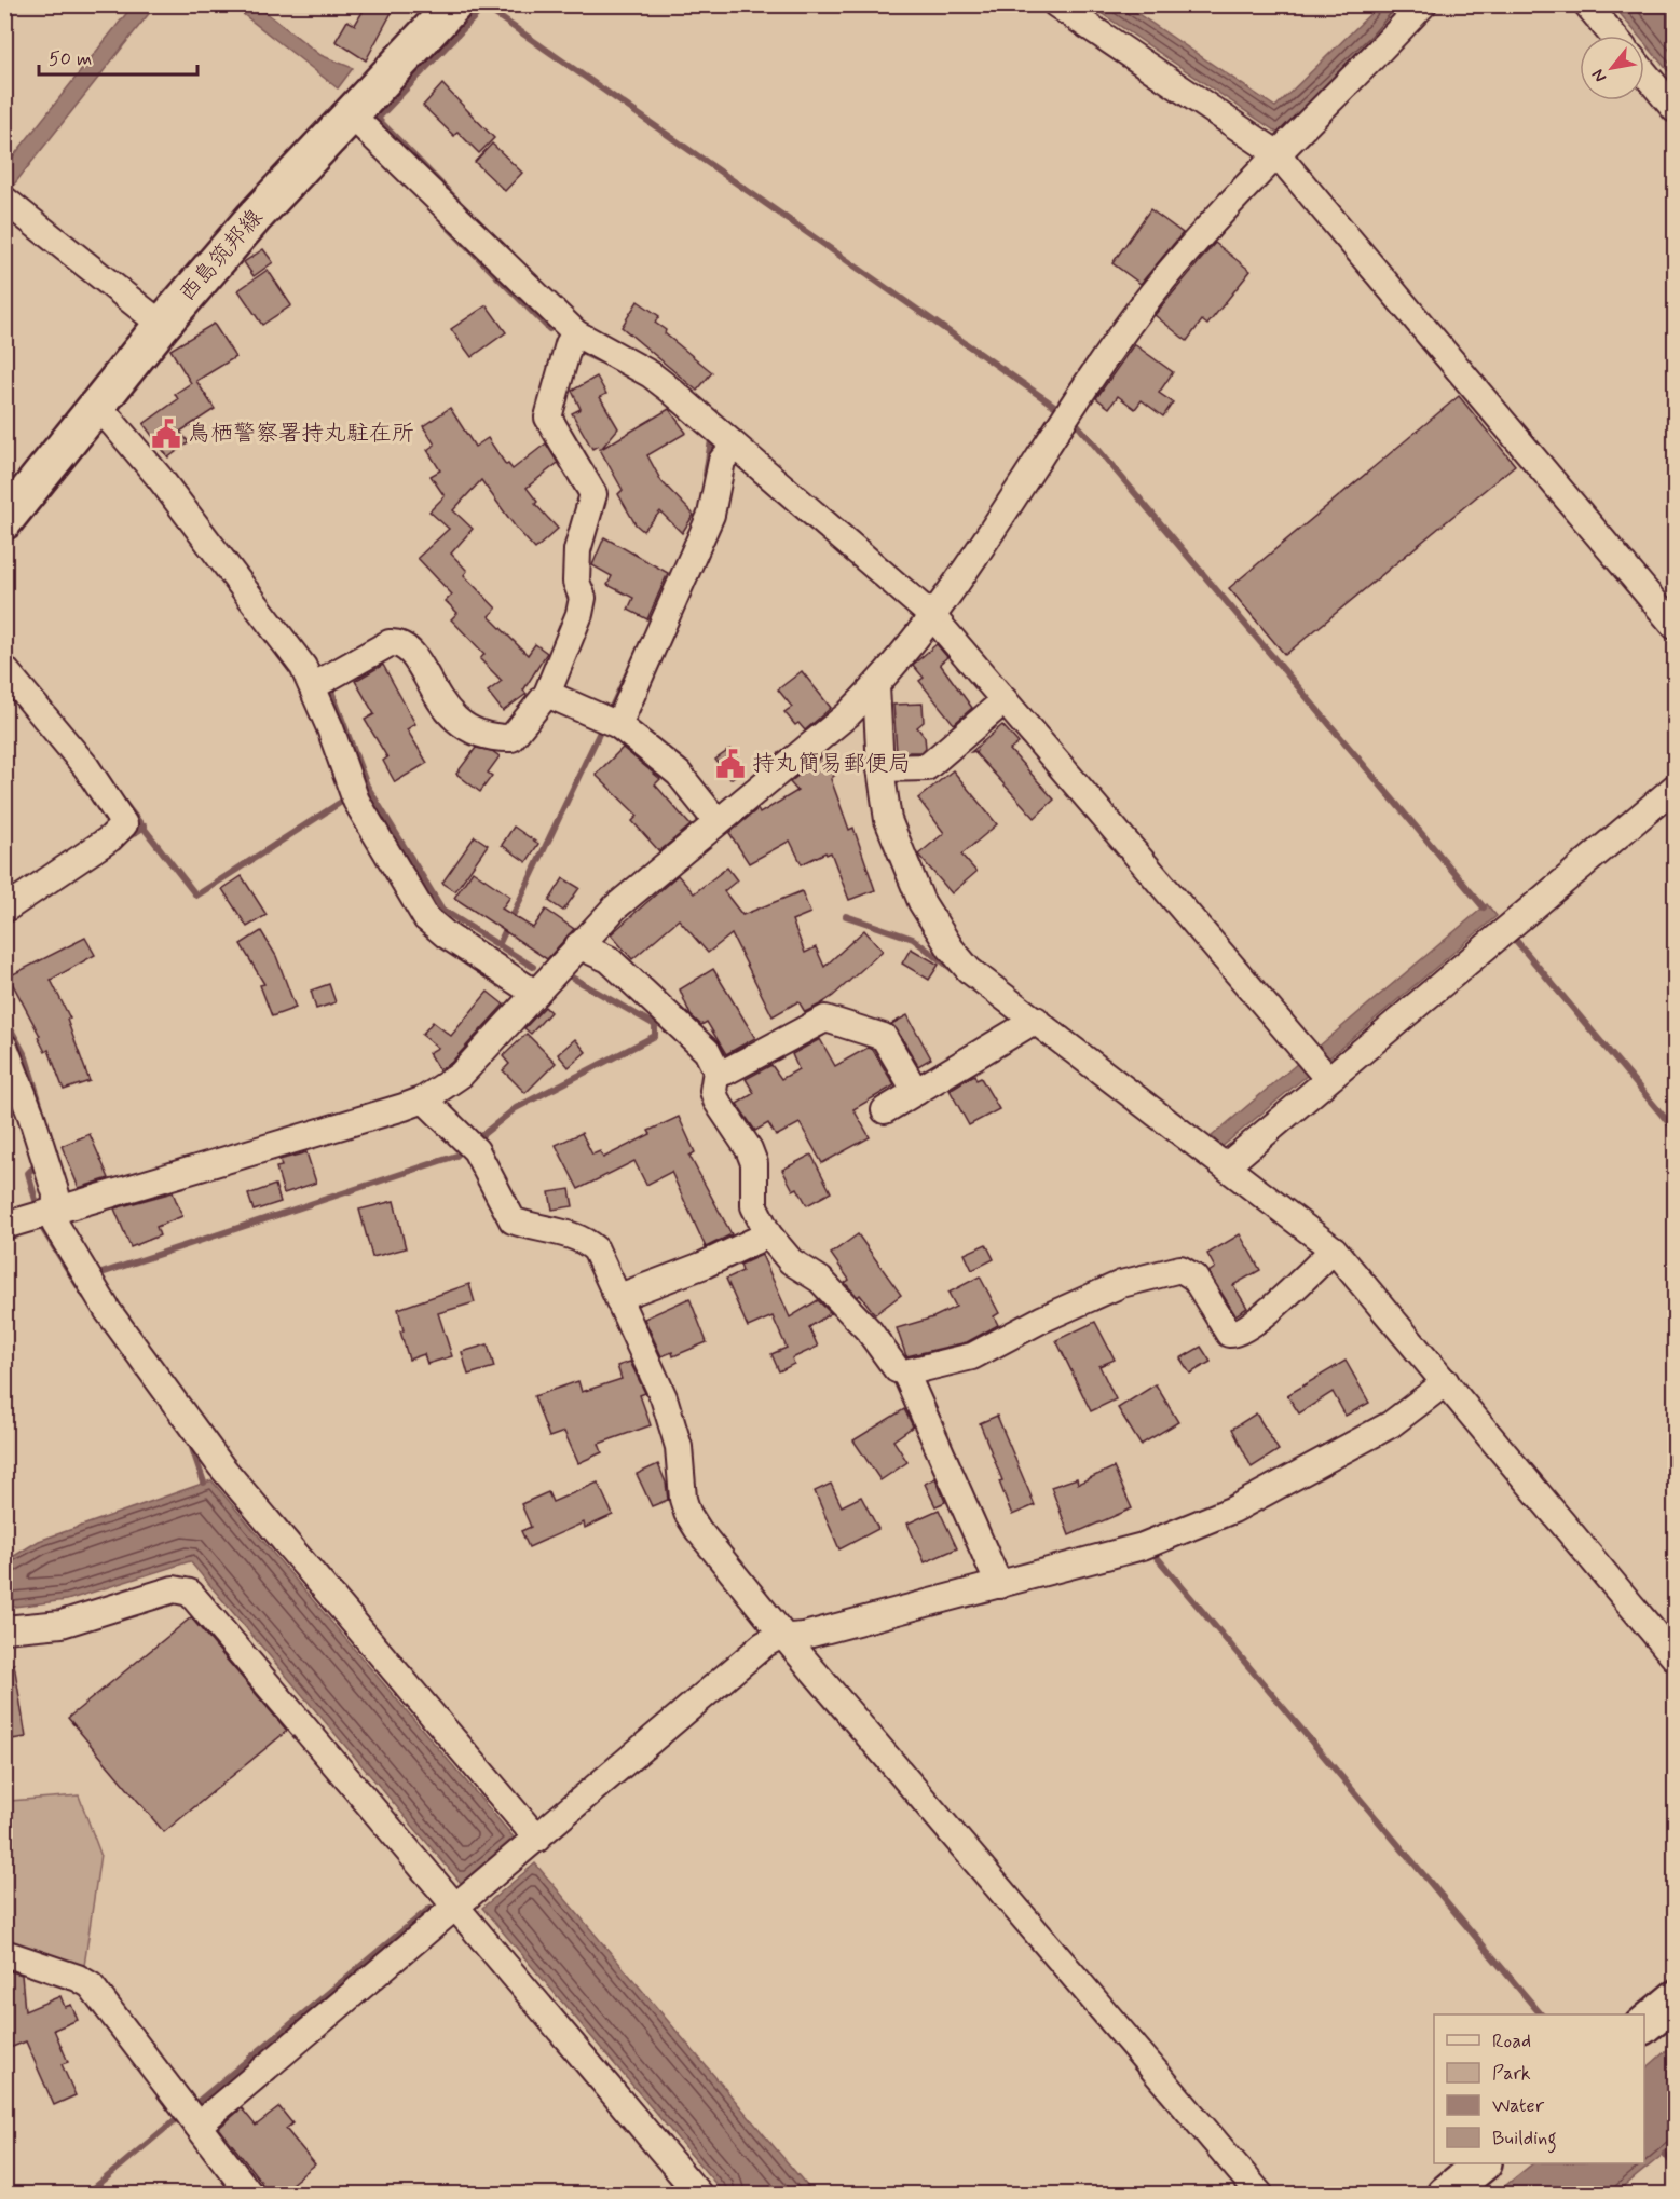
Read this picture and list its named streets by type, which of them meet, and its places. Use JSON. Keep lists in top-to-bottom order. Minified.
{"streets":{"main road":["西島筑邦線"]},"places":{"public building":["鳥栖警察署持丸駐在所","持丸簡易郵便局"]},"legend":["Road","Park","Water","Building"],"scale_bar":"50 m","north":"bottom left"}
